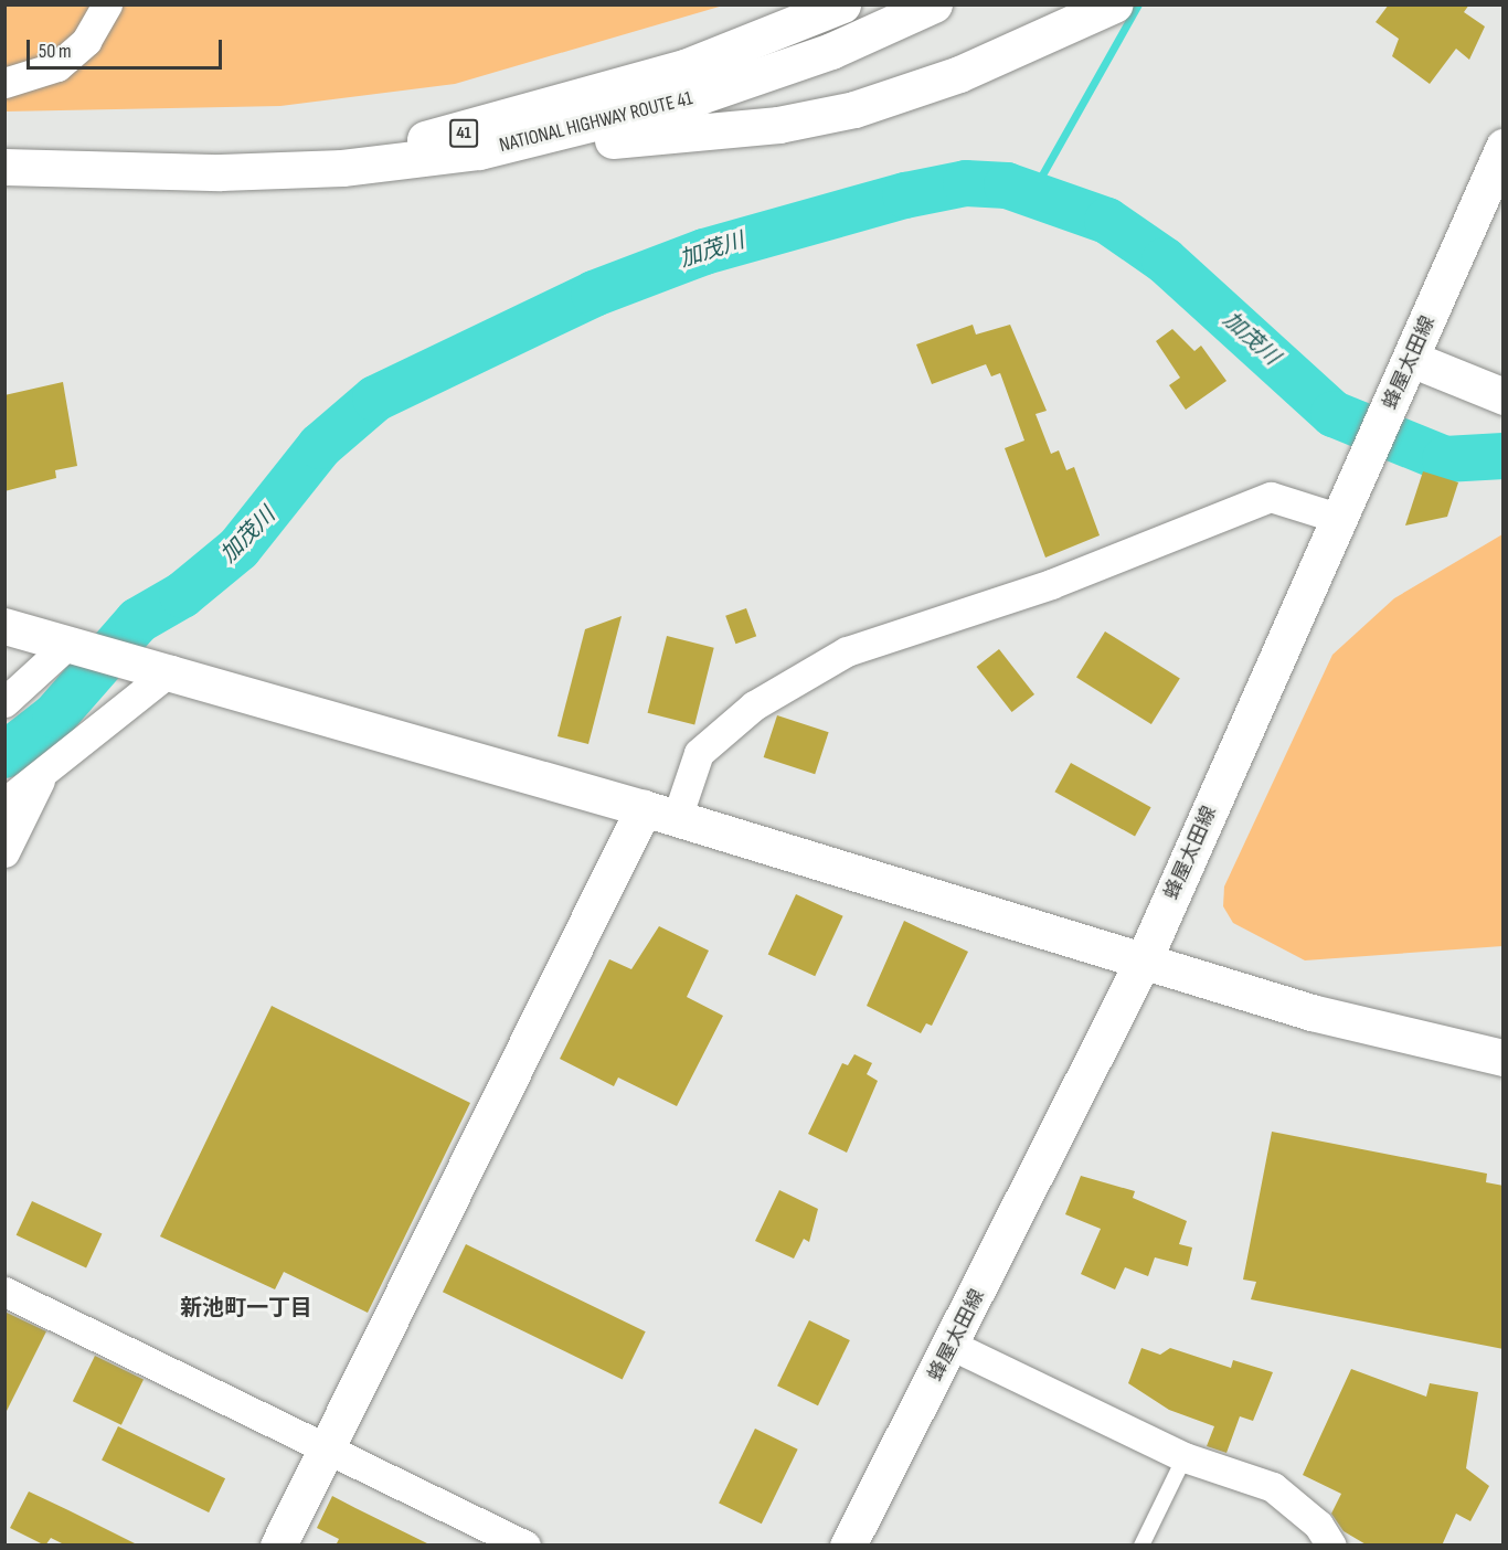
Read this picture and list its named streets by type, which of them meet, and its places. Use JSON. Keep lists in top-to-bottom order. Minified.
{"streets":{"main road":["NATIONAL HIGHWAY ROUTE 41","41","蜂屋太田線"]},"crossings":[["NATIONAL HIGHWAY ROUTE 41","41"]],"districts":["新池町一丁目"],"water":["加茂川"],"scale_bar":"50 m"}
